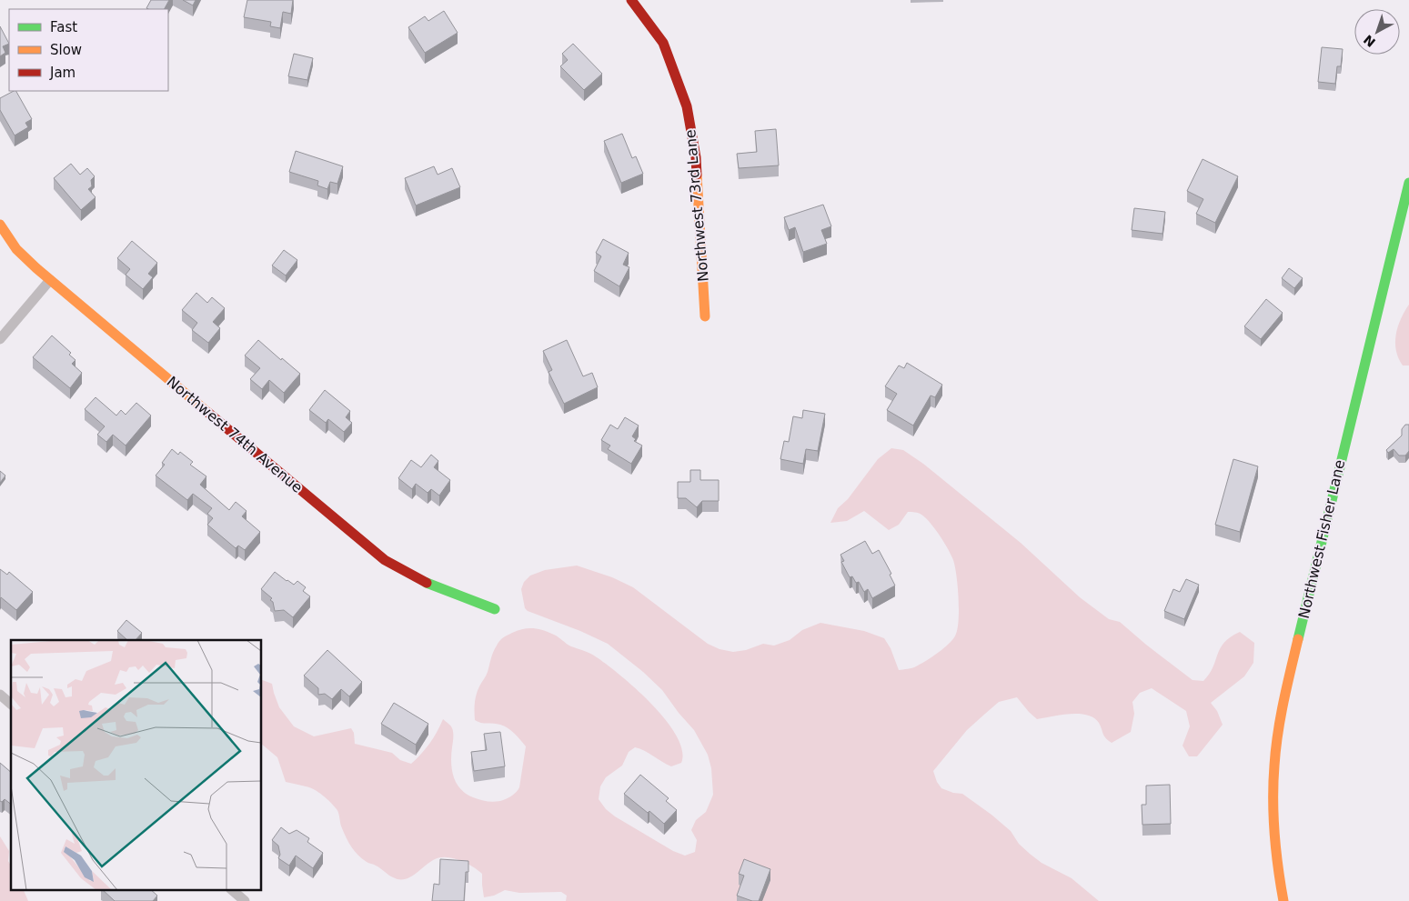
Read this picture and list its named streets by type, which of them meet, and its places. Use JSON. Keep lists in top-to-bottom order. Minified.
{"streets":{"street":["Northwest 73rd Lane","Northwest 74th Avenue","Northwest Fisher Lane"]},"legend":["Fast","Slow","Jam"],"north":"bottom left"}
